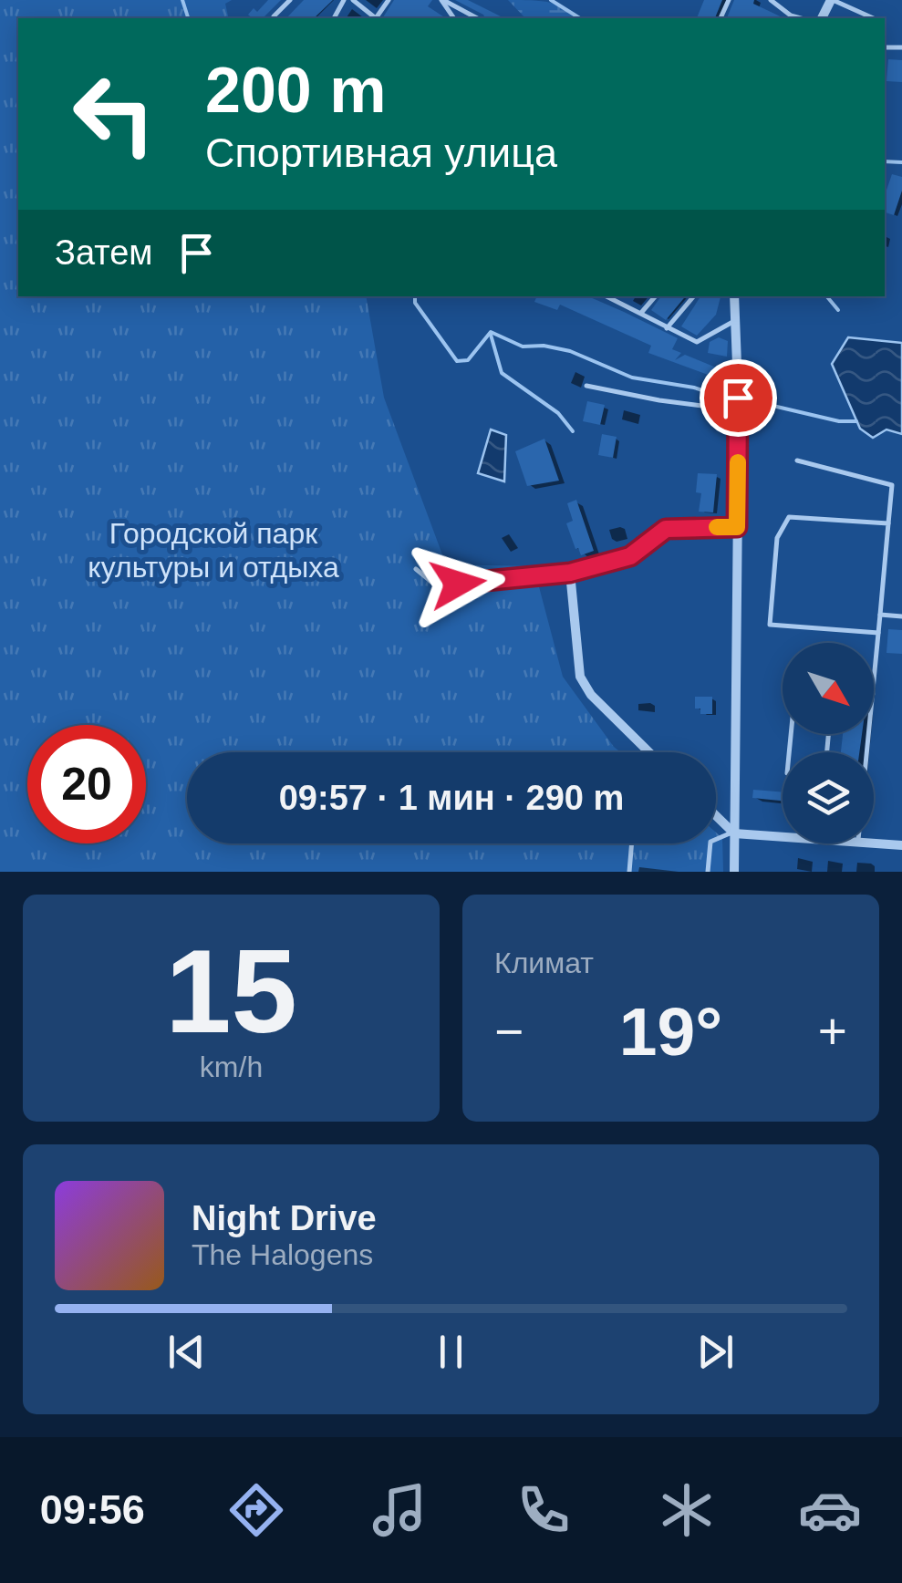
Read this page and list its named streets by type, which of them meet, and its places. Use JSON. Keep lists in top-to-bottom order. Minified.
{"parks":["Городской парк культуры и отдыха"],"north":"bottom right","page":{"turn":["200 m","Спортивная улица"],"then":"Затем","limit":"20","trip":"09:57 · 1 мин · 290 m","tile":[["15","km/h"],"Климат"],"heat":["−","19°","+"],"song":["Night Drive","The Halogens"],"tabs":"09:56"}}
